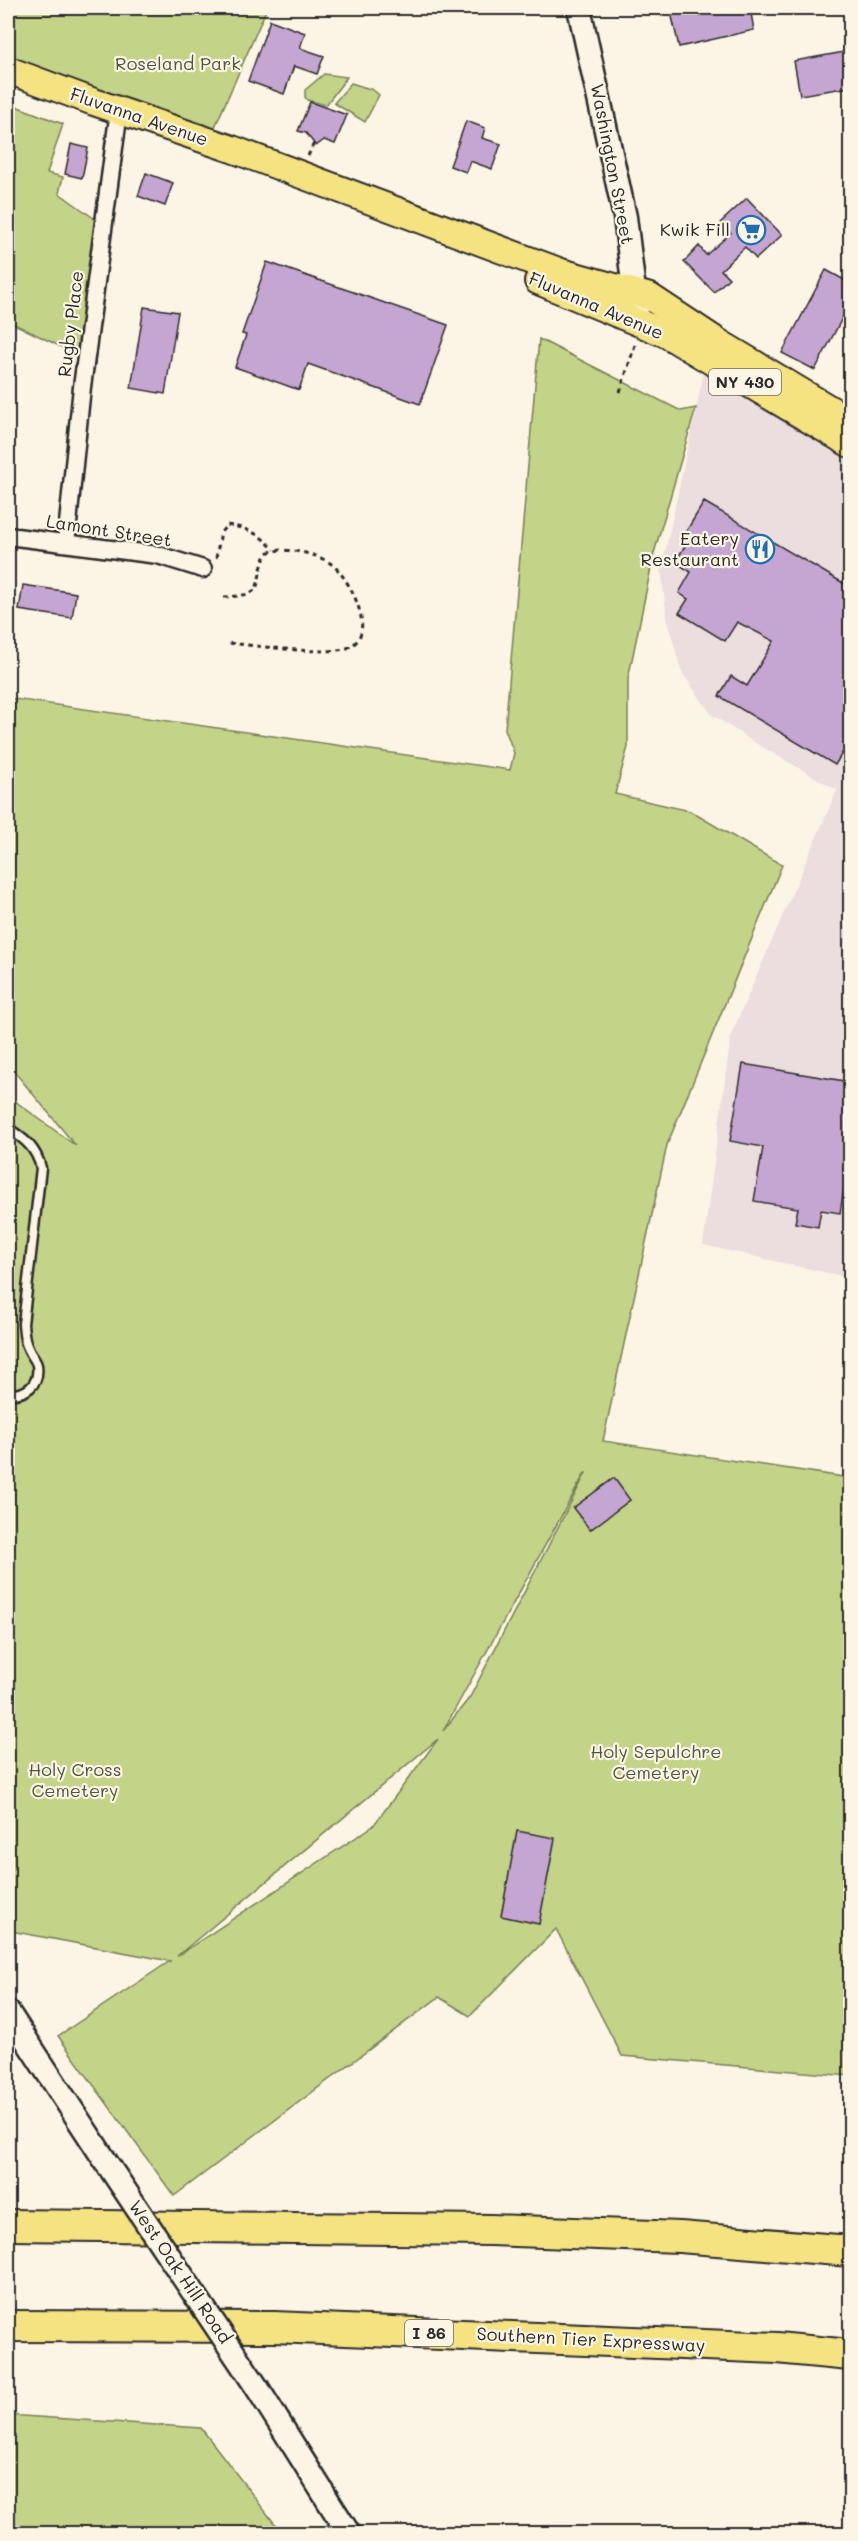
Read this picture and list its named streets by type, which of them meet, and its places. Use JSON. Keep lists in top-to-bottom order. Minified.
{"streets":{"highway":["I 86","Southern Tier Expressway"],"main road":["Fluvanna Avenue","Washington Street","NY 430","West Oak Hill Road"],"street":["Rugby Place","Lamont Street"]},"crossings":[["Fluvanna Avenue","Washington Street"],["Fluvanna Avenue","Rugby Place"],["Rugby Place","Lamont Street"]],"parks":["Roseland Park","Holy Sepulchre Cemetery","Holy Cross Cemetery"],"places":{"supermarket":["Kwik Fill"],"restaurant":["Eatery Restaurant"]}}
